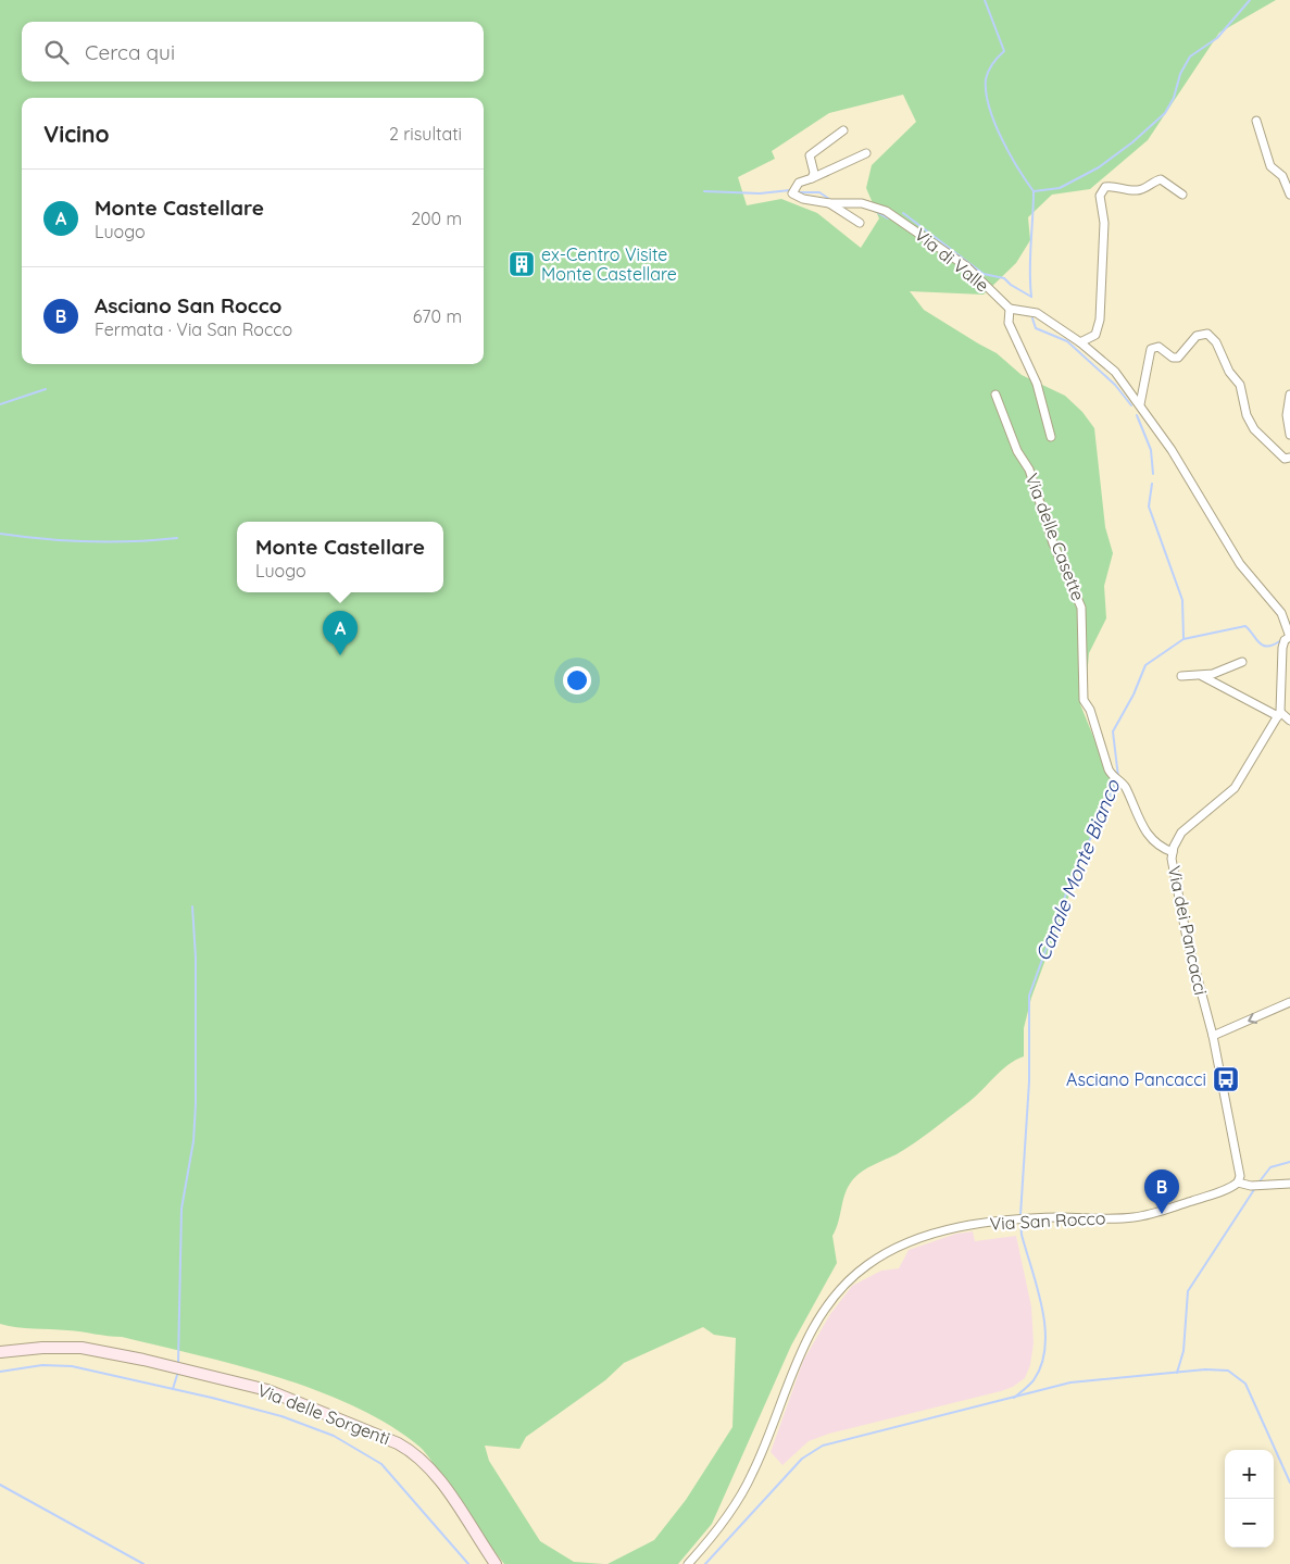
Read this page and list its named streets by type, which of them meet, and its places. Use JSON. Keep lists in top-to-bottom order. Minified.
{"streets":{"main road":["Via delle Sorgenti"],"street":["Via di Valle","Via delle Casette","Via dei Pancacci","Via San Rocco"]},"crossings":[["Via delle Casette","Via dei Pancacci"],["Via dei Pancacci","Via San Rocco"]],"water":["Canale Monte Bianco"],"places":{"building":["ex-Centro Visite Monte Castellare"],"bus stop":["Asciano Pancacci"]},"page":{"search":"Cerca qui","heading":["Vicino","2 risultati"],"list":[{"mark":"A","name":"Monte Castellare","note":"Luogo","value":"200 m"},{"mark":"B","name":"Asciano San Rocco","note":"Fermata · Via San Rocco","value":"670 m"}],"popup":["Monte Castellare","Luogo"],"pins":["A","B"],"map_buttons":["+","−"]}}
